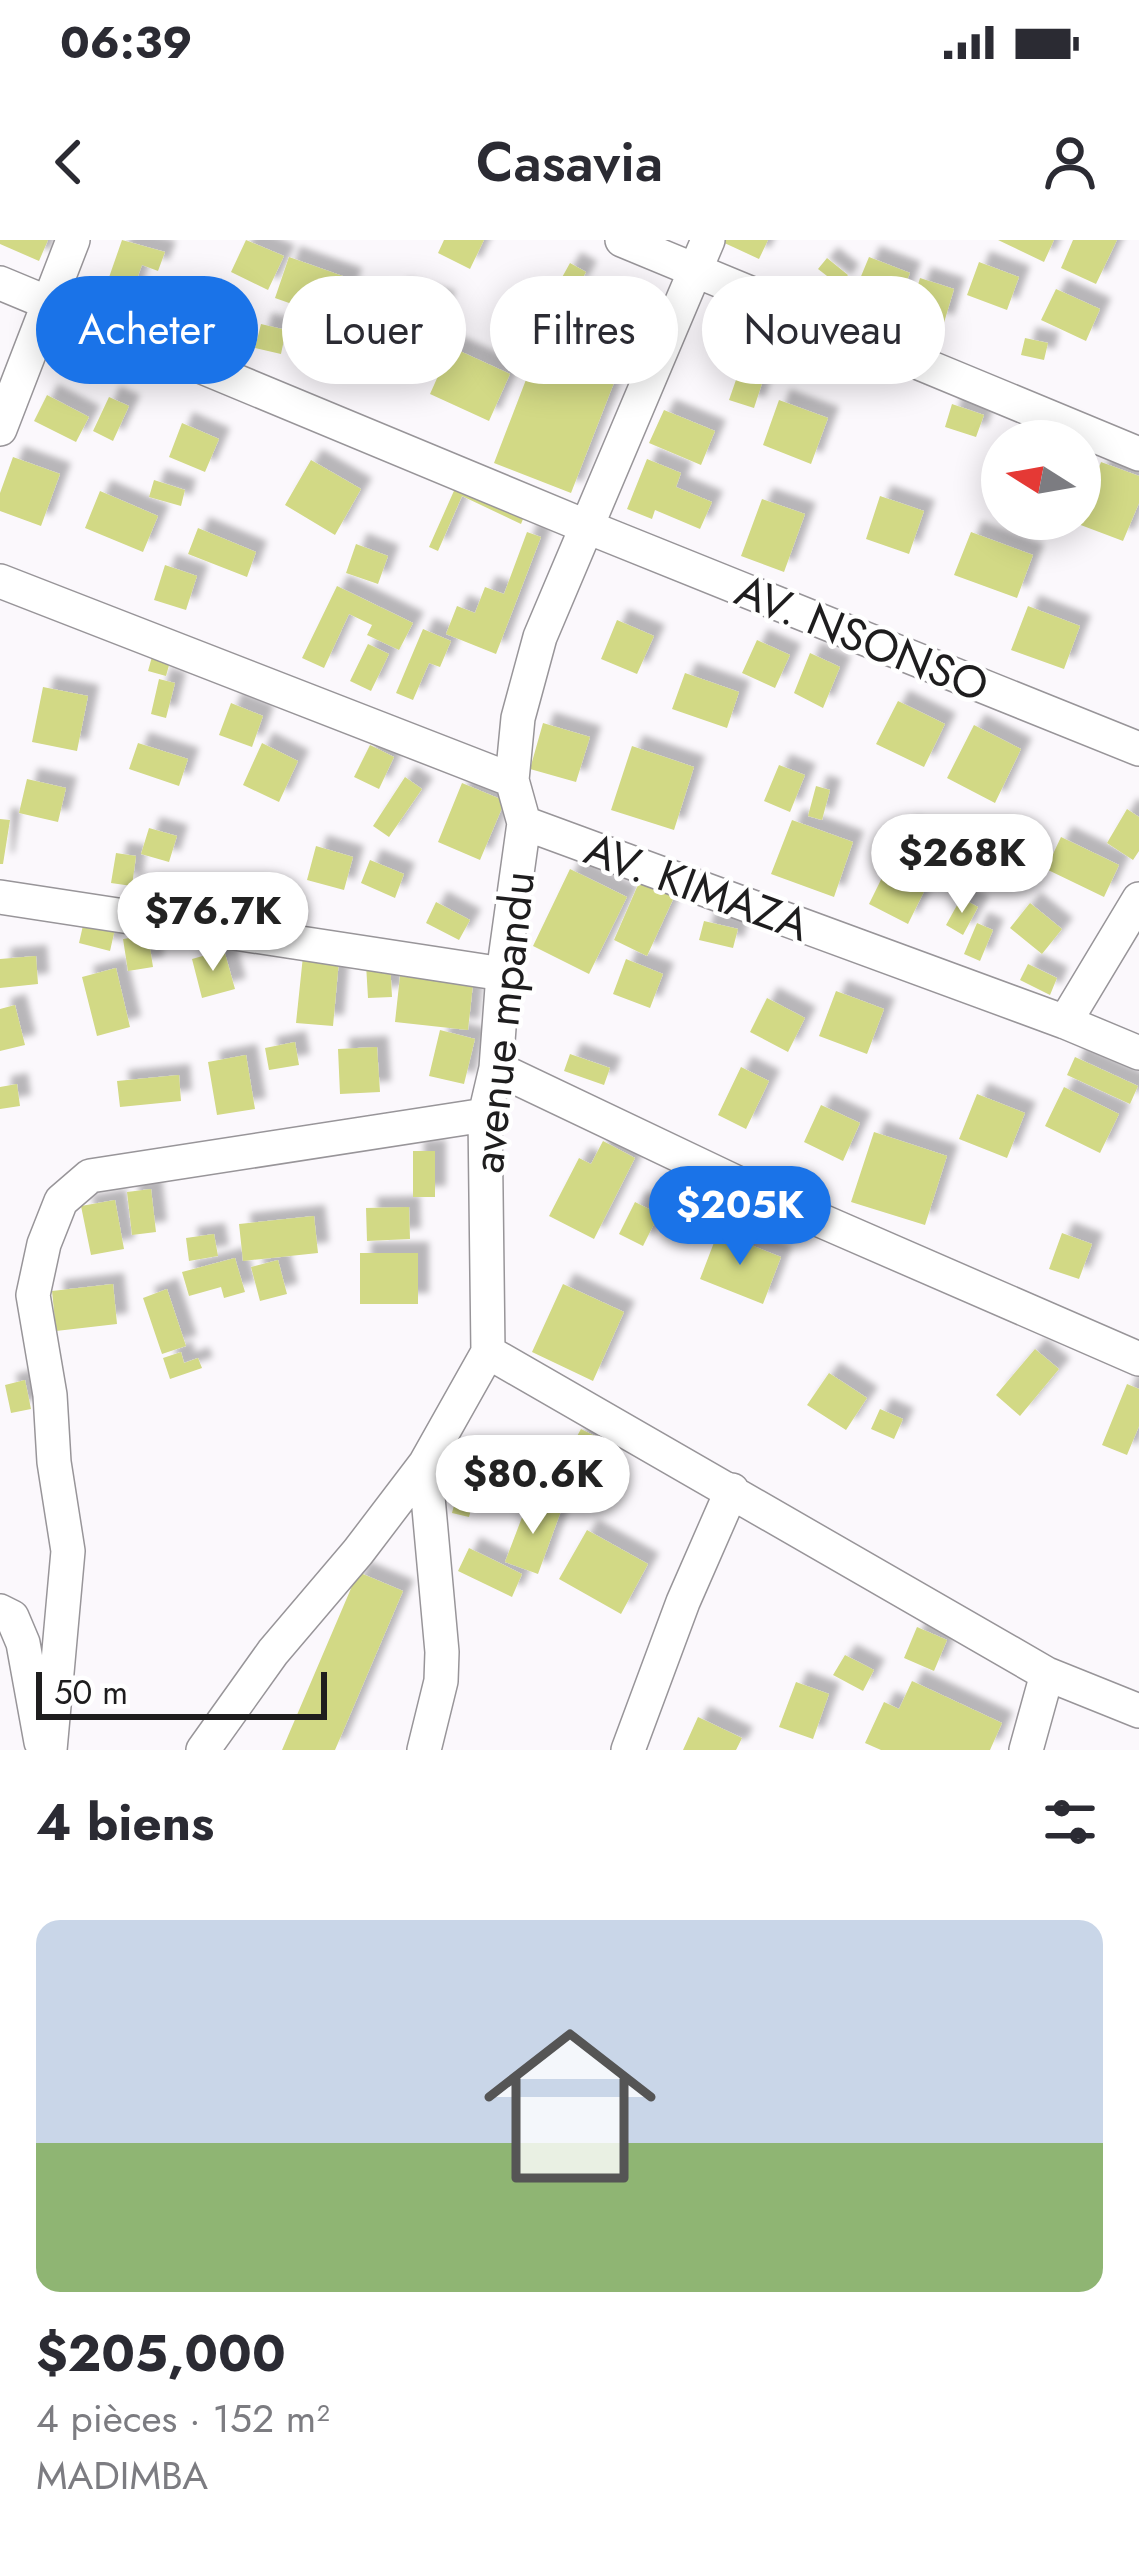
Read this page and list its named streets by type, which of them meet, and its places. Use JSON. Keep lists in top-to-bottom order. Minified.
{"streets":{"street":["AV. NSONSO","AV. KIMAZA","avenue mpandu"]},"crossings":[["AV. NSONSO","avenue mpandu"],["AV. KIMAZA","avenue mpandu"]],"scale_bar":"50 m","north":"left","page":{"status":"06:39","header":"Casavia","chip":["Acheter","Louer","Filtres","Nouveau"],"price":["$268K","$76.7K","$205K","$80.6K"],"scale":"50 m","heading":"4 biens","list":[{"name":"$205,000","note":"4 pièces · 152 m² · MADIMBA"}]}}
